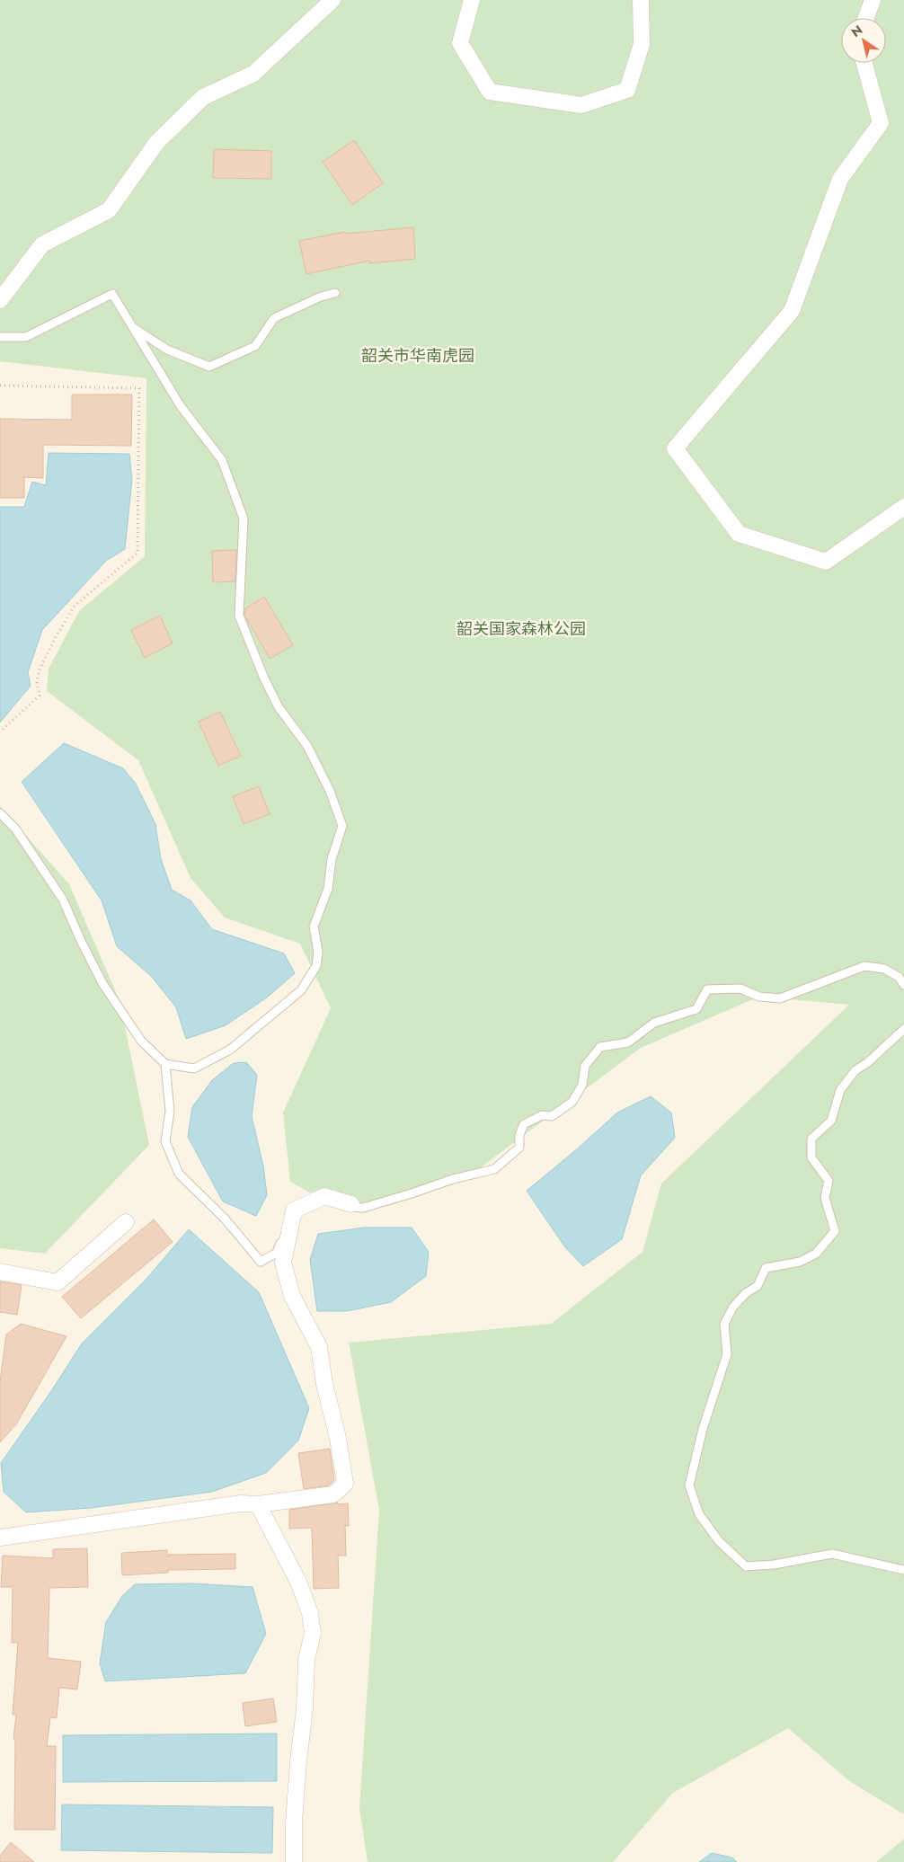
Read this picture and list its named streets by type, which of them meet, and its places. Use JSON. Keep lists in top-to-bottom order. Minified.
{"parks":["韶关市华南虎园","韶关国家森林公园"],"north":"top left"}
